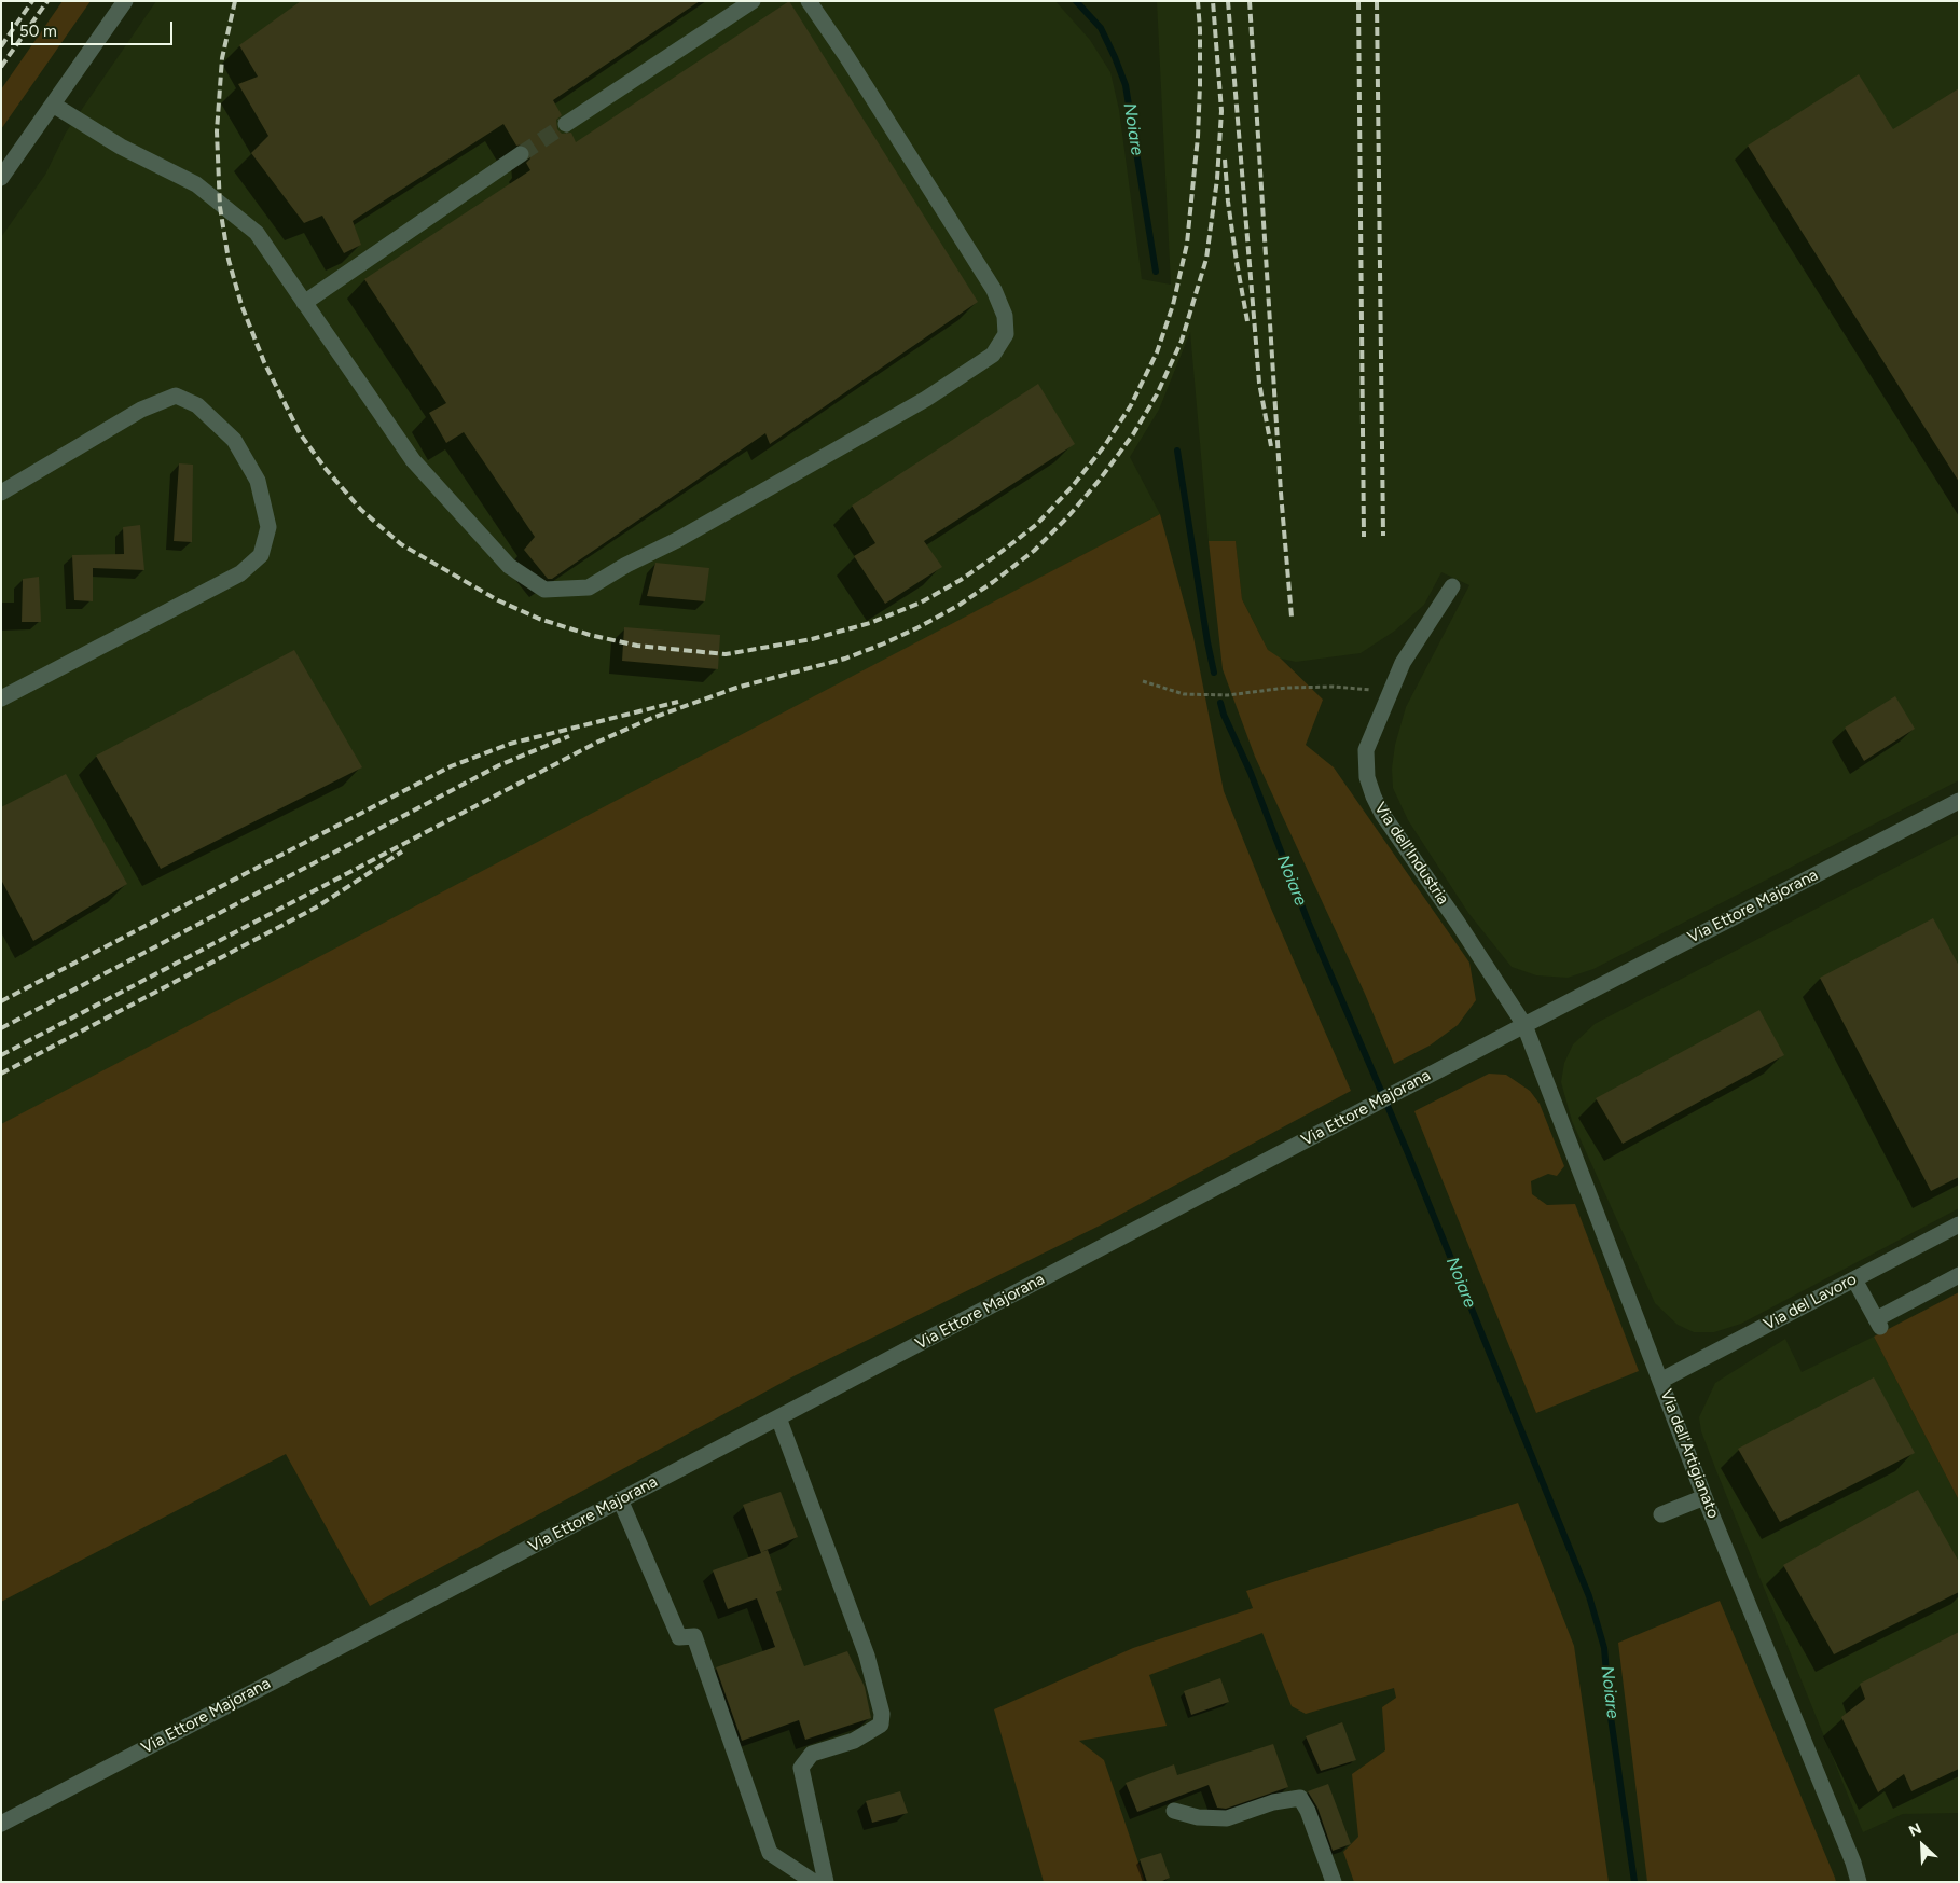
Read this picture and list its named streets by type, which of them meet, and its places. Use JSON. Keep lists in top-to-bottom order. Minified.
{"streets":{"street":["Via dell'Industria","Via Ettore Majorana","Via del Lavoro","Via dell'Artigianato"]},"crossings":[["Via dell'Industria","Via Ettore Majorana"],["Via dell'Industria","Via dell'Artigianato"],["Via Ettore Majorana","Via dell'Artigianato"],["Via del Lavoro","Via dell'Artigianato"]],"water":["Noiare"],"scale_bar":"50 m","north":"top left"}
